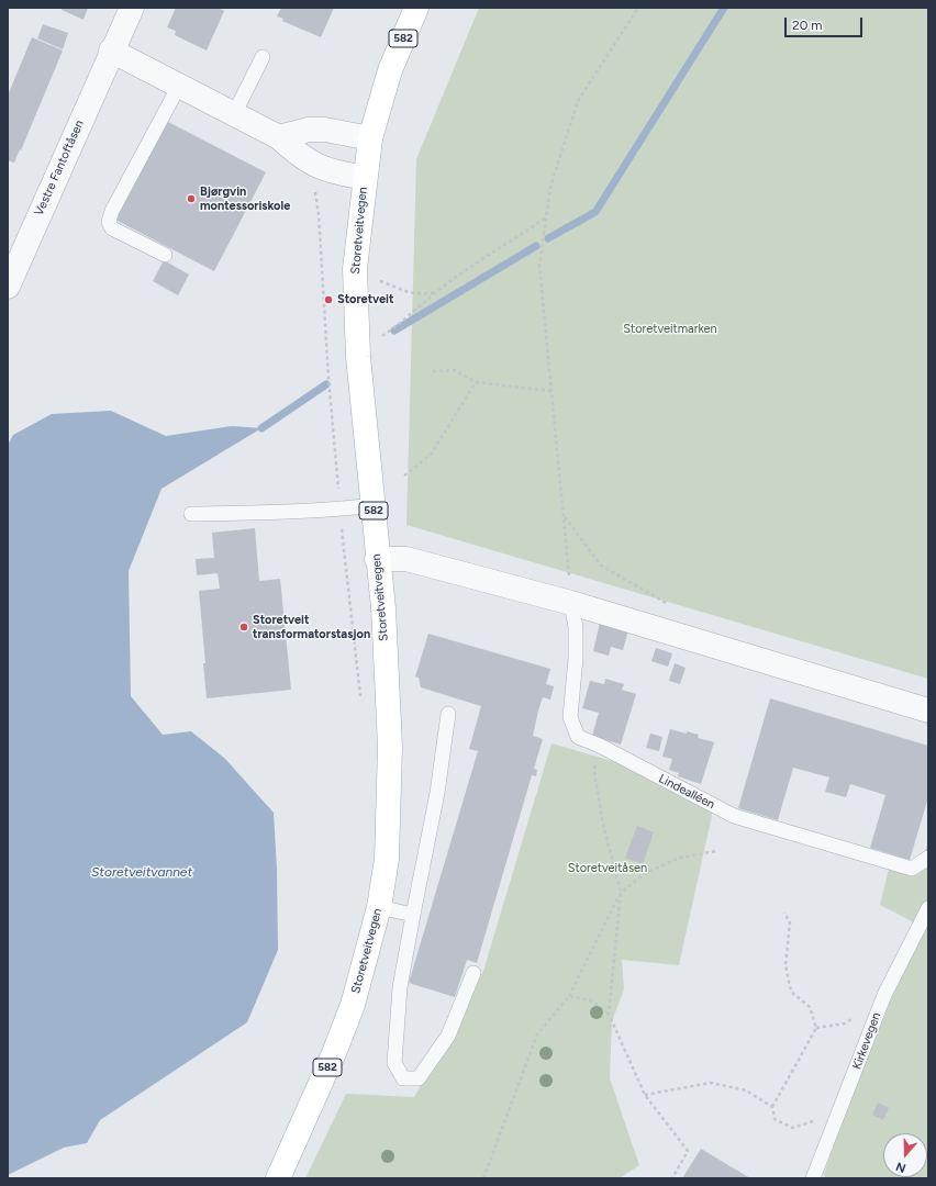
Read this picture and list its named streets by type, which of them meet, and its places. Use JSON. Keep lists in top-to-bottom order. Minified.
{"streets":{"main road":["582","Storetveitvegen"],"street":["Vestre Fantoftåsen"],"lane":["Lindealléen","Kirkevegen"]},"water":["Storetveitvannet"],"parks":["Storetveitmarken","Storetveitåsen"],"places":["Bjørgvin montessoriskole","Storetveit","Storetveit transformatorstasjon"],"scale_bar":"20 m","north":"bottom"}
